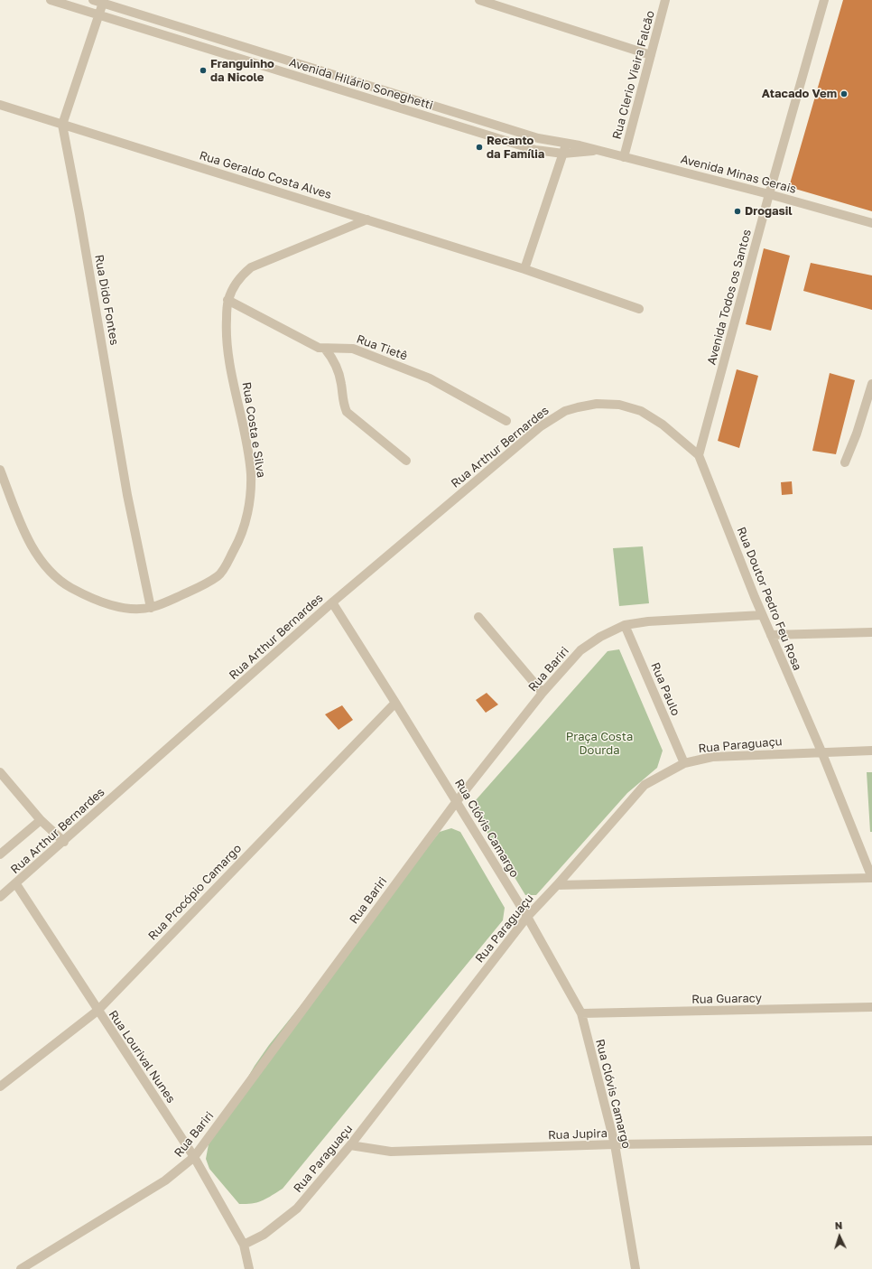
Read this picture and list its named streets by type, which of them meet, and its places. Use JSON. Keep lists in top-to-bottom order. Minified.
{"streets":{"street":["Rua Clerio Vieira Falcão","Avenida Hilário Soneghetti","Avenida Minas Gerais","Rua Geraldo Costa Alves","Avenida Todos os Santos","Rua Dido Fontes","Rua Tietê","Rua Costa e Silva","Rua Arthur Bernardes","Rua Doutor Pedro Feu Rosa","Rua Bariri","Rua Paulo","Rua Paraguaçu","Rua Clóvis Camargo","Rua Procópio Camargo","Rua Guaracy","Rua Lourival Nunes","Rua Jupira"]},"crossings":[["Rua Clerio Vieira Falcão","Avenida Minas Gerais"],["Avenida Hilário Soneghetti","Avenida Minas Gerais"],["Avenida Hilário Soneghetti","Rua Dido Fontes"],["Avenida Minas Gerais","Avenida Todos os Santos"],["Rua Geraldo Costa Alves","Rua Dido Fontes"],["Rua Geraldo Costa Alves","Rua Costa e Silva"],["Avenida Todos os Santos","Rua Doutor Pedro Feu Rosa"],["Rua Dido Fontes","Rua Costa e Silva"],["Rua Tietê","Rua Costa e Silva"],["Rua Arthur Bernardes","Rua Doutor Pedro Feu Rosa"],["Rua Arthur Bernardes","Rua Clóvis Camargo"],["Rua Arthur Bernardes","Rua Lourival Nunes"],["Rua Doutor Pedro Feu Rosa","Rua Bariri"],["Rua Doutor Pedro Feu Rosa","Rua Paraguaçu"],["Rua Bariri","Rua Paulo"],["Rua Bariri","Rua Clóvis Camargo"],["Rua Bariri","Rua Lourival Nunes"],["Rua Paulo","Rua Paraguaçu"],["Rua Paraguaçu","Rua Clóvis Camargo"],["Rua Paraguaçu","Rua Lourival Nunes"],["Rua Paraguaçu","Rua Jupira"],["Rua Clóvis Camargo","Rua Procópio Camargo"],["Rua Clóvis Camargo","Rua Guaracy"],["Rua Clóvis Camargo","Rua Jupira"],["Rua Procópio Camargo","Rua Lourival Nunes"]],"parks":["Praça Costa Dourda"],"places":["Franguinho da Nicole","Atacado Vem","Recanto da Família","Drogasil"],"north":"top"}
